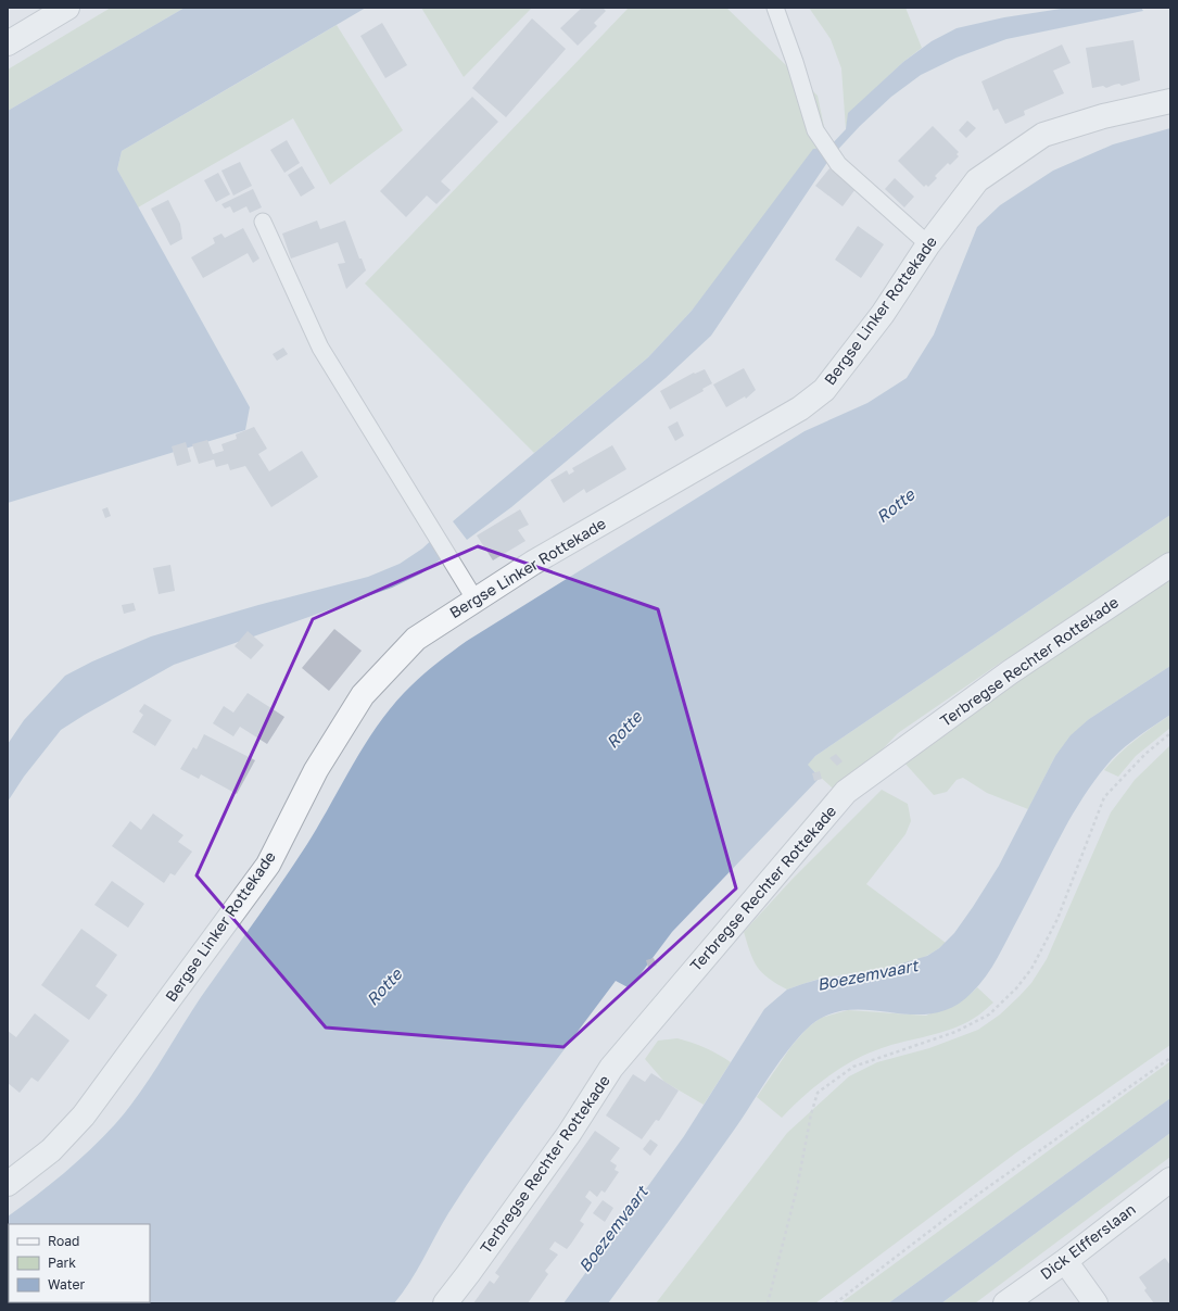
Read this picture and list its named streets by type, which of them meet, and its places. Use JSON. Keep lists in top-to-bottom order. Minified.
{"streets":{"street":["Bergse Linker Rottekade","Terbregse Rechter Rottekade","Dick Elfferslaan"]},"water":["Rotte","Boezemvaart"],"legend":["Road","Park","Water"]}
